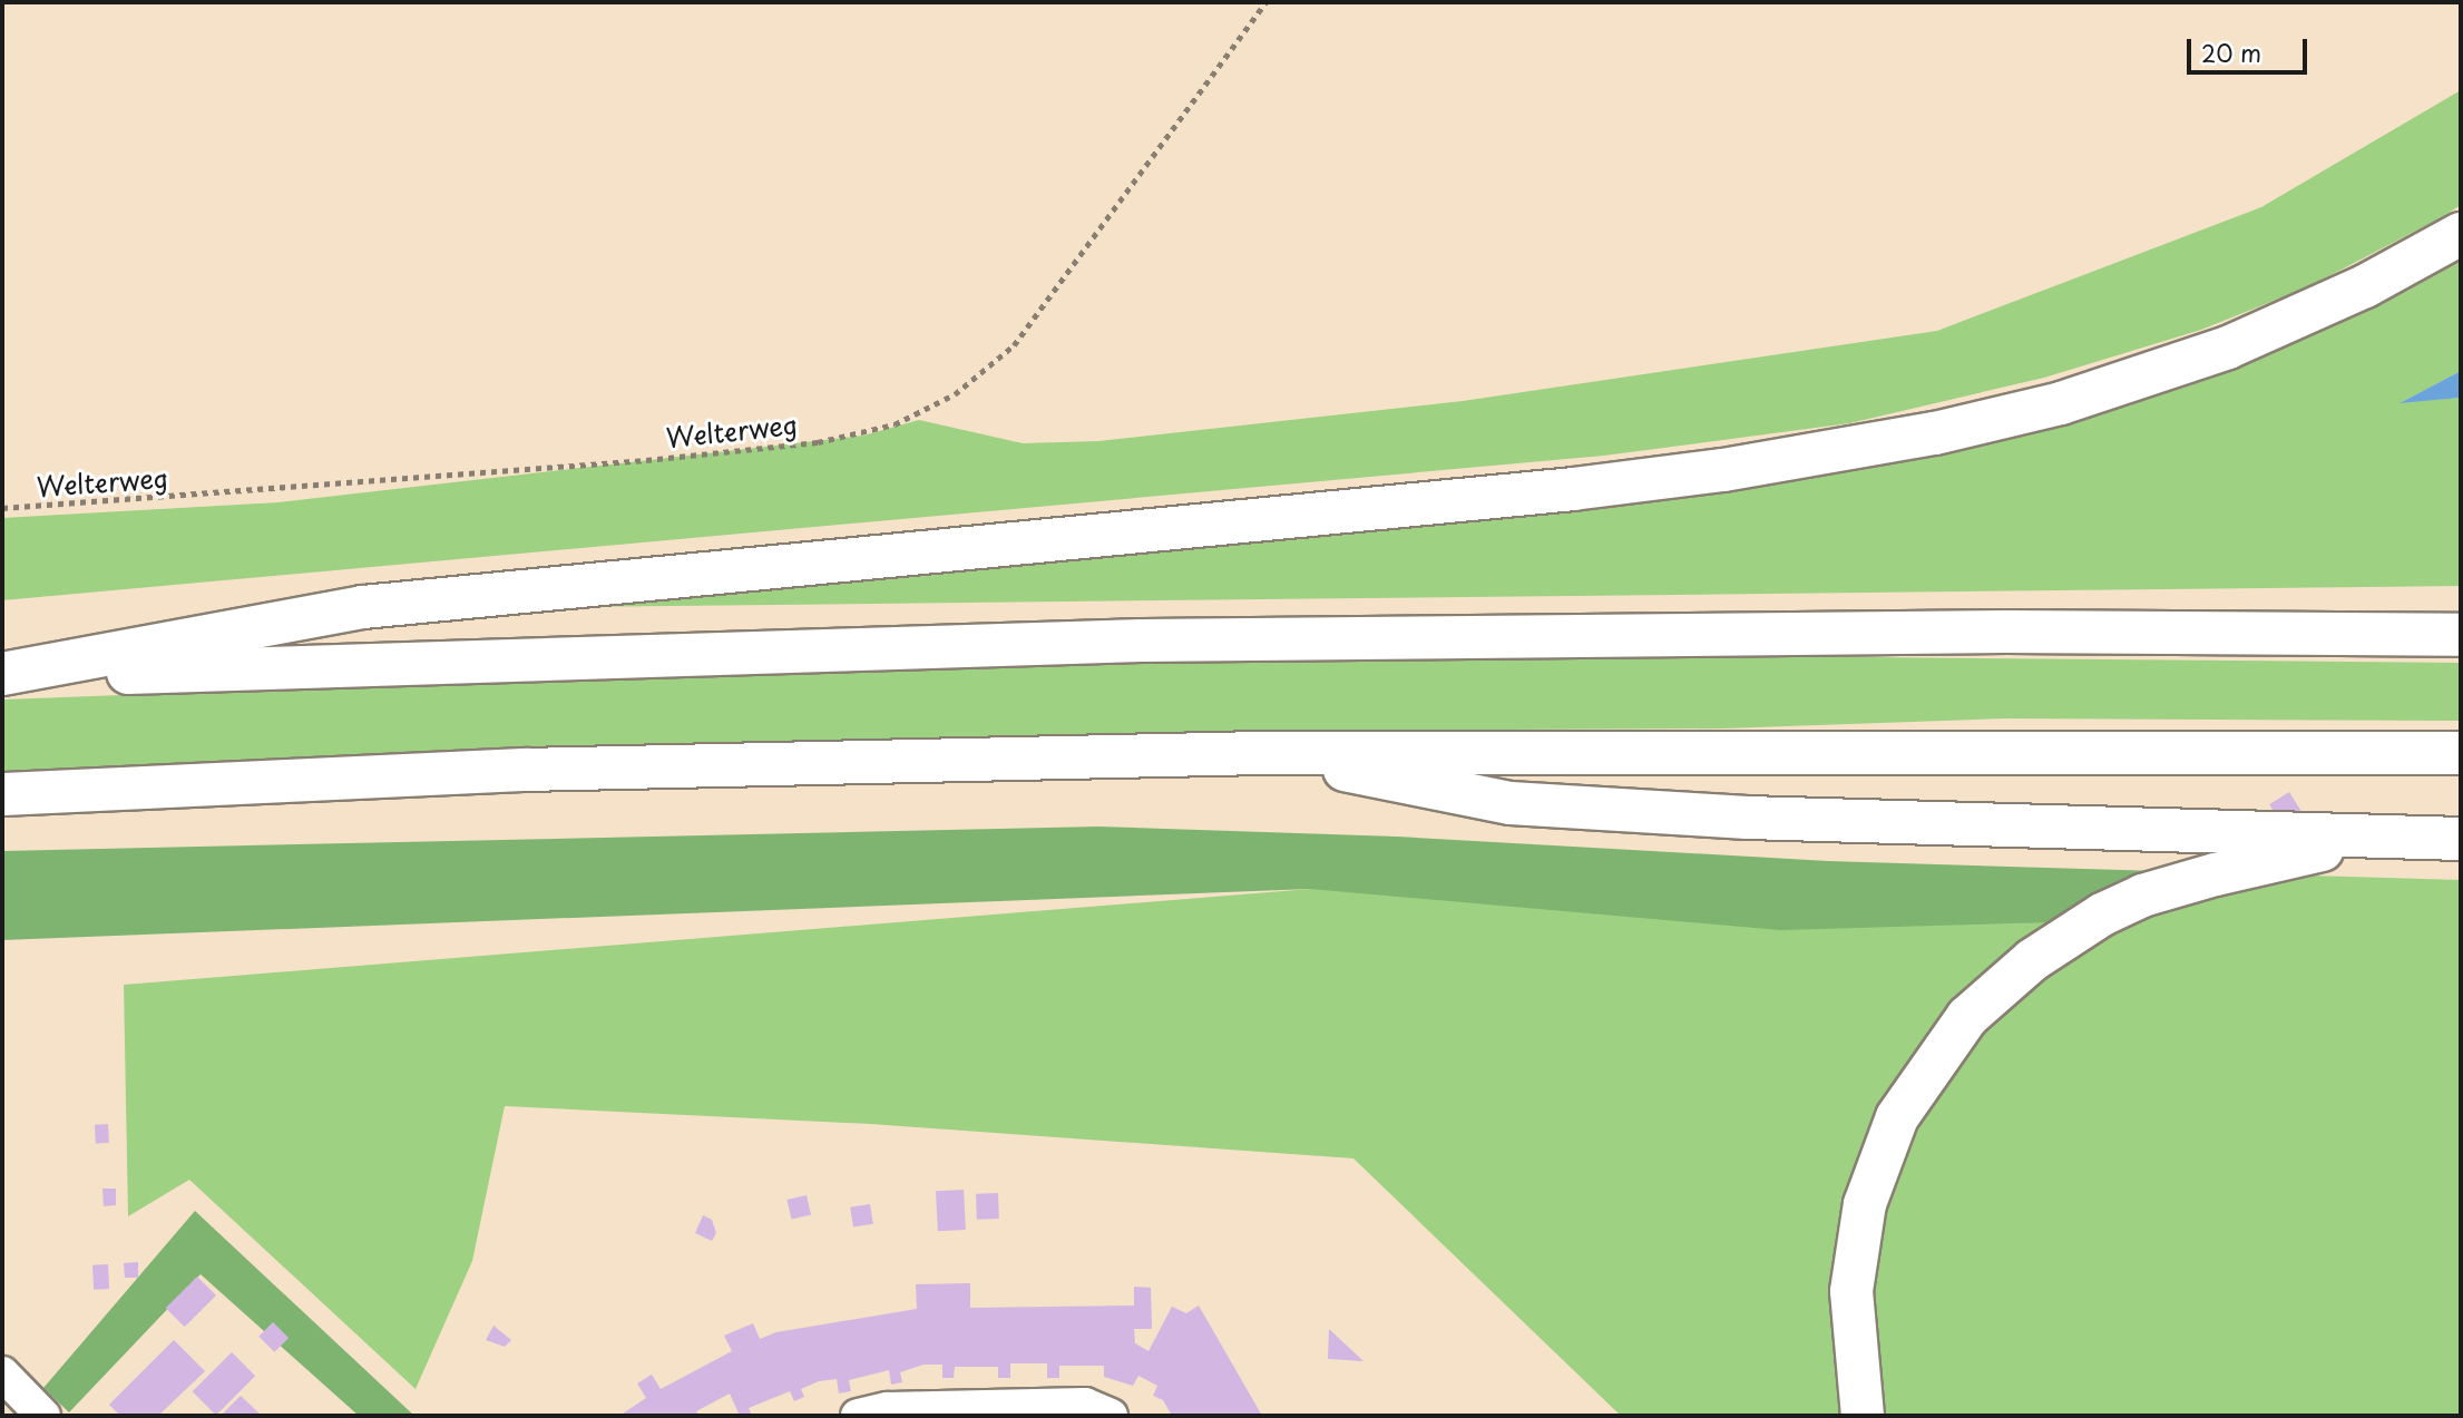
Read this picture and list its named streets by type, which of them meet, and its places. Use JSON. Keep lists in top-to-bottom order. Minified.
{"streets":{"path":["Welterweg"]},"scale_bar":"20 m"}
